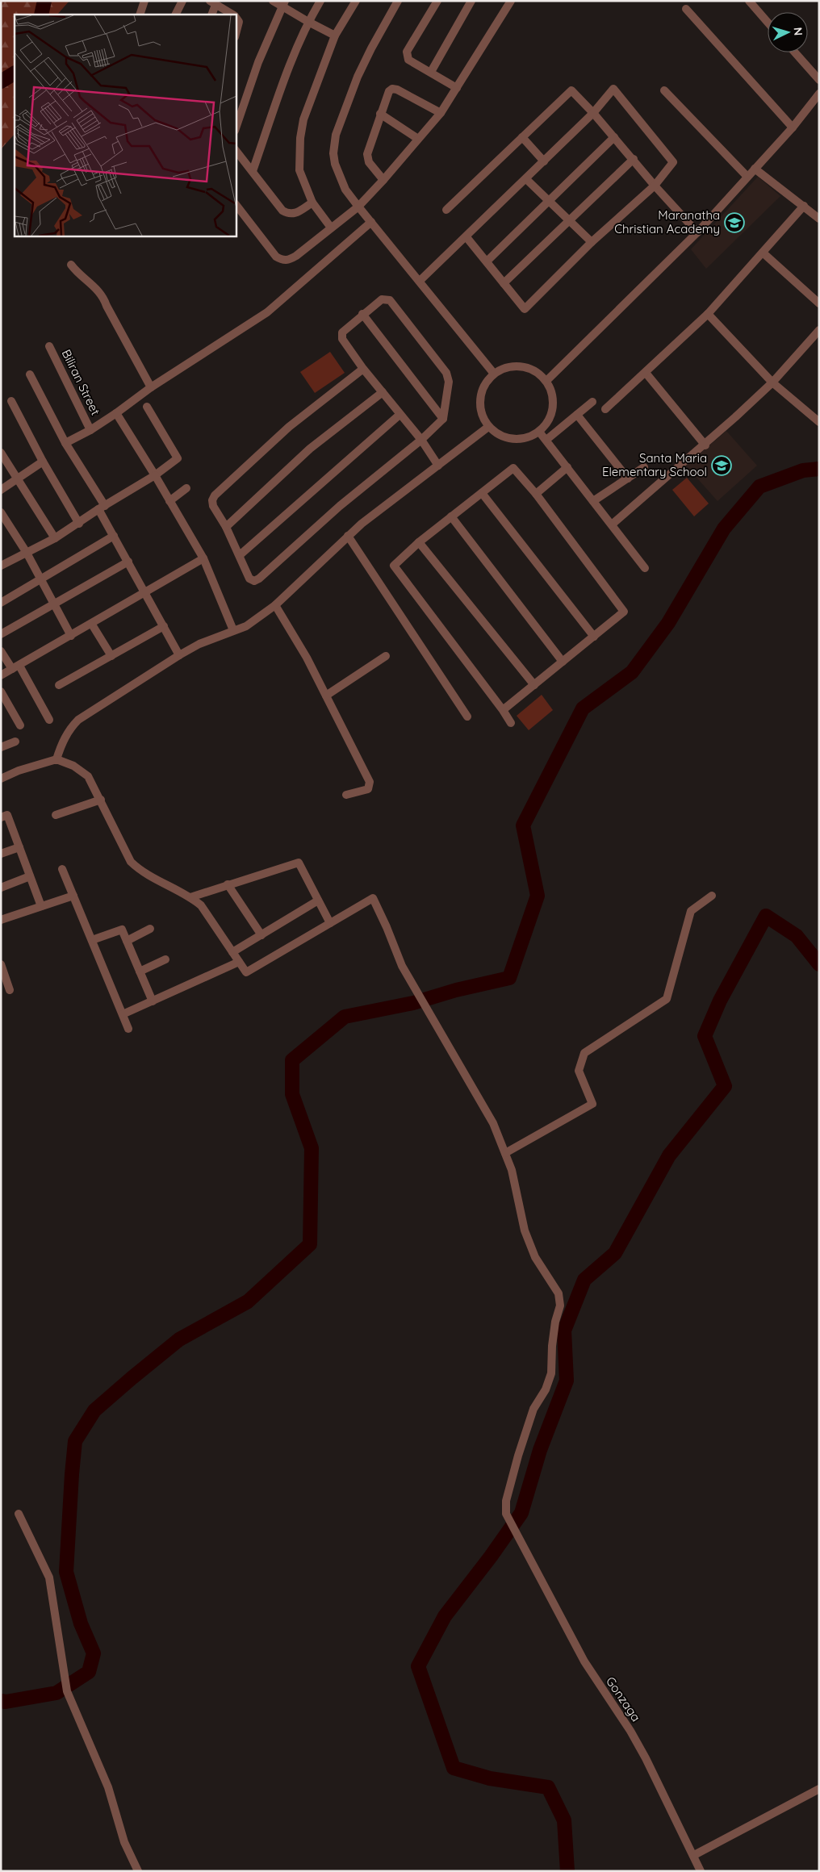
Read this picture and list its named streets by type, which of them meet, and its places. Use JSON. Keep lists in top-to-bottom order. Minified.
{"streets":{"street":["Biliran Street","Gonzaga"]},"places":{"school or university":["Maranatha Christian Academy","Santa Maria Elementary School"]},"north":"right"}
